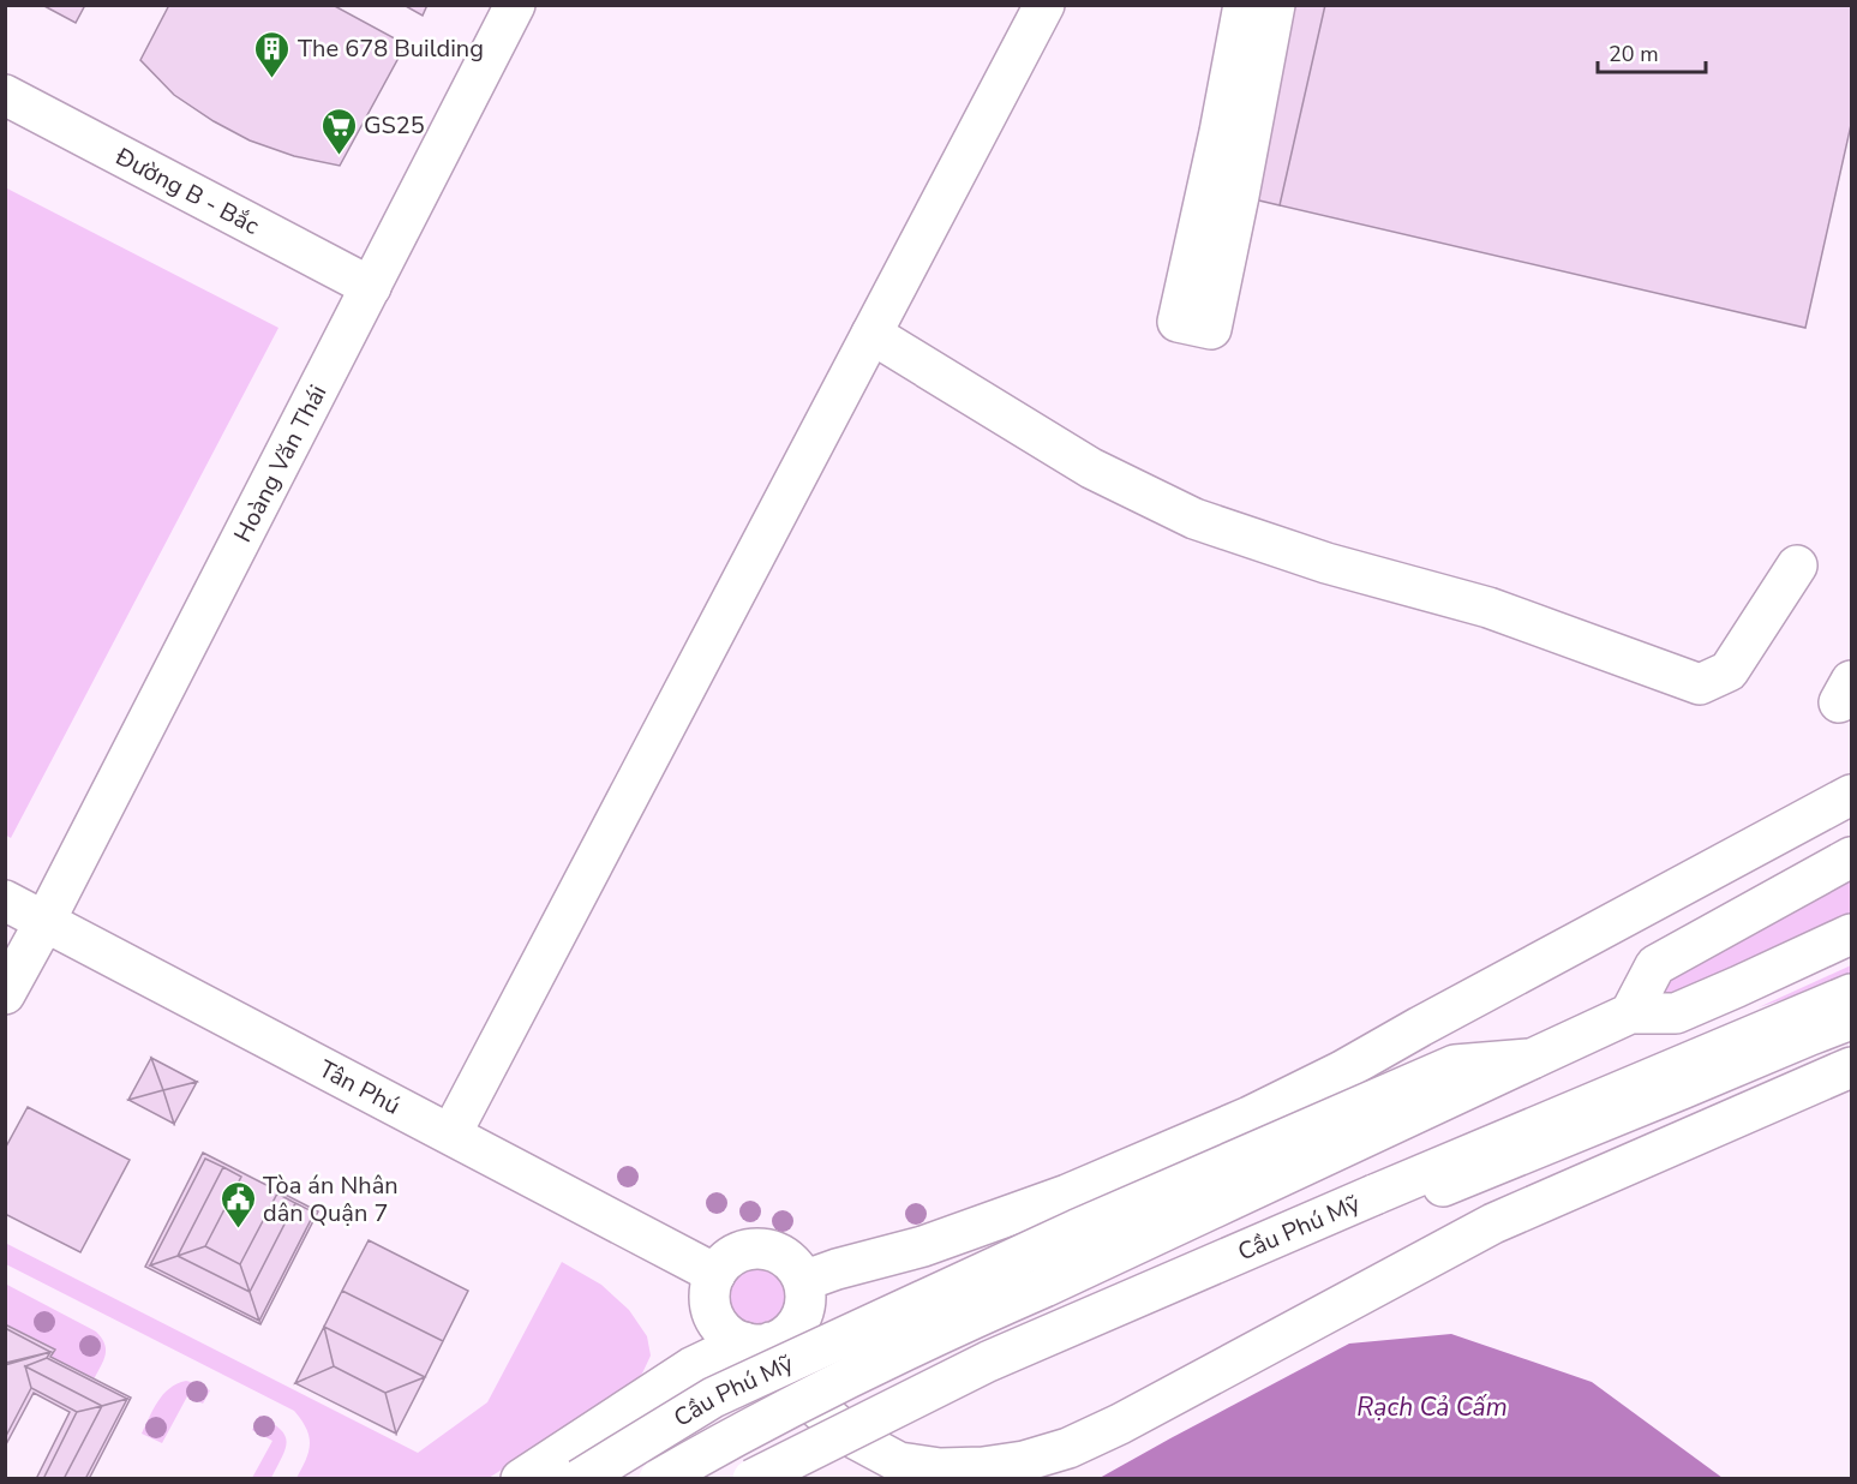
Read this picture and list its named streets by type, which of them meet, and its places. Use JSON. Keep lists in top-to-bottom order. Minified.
{"streets":{"main road":["Đường B - Bắc","Hoàng Văn Thái","Tân Phú","Cầu Phú Mỹ"]},"crossings":[["Đường B - Bắc","Hoàng Văn Thái"],["Hoàng Văn Thái","Tân Phú"]],"water":["Rạch Cả Cấm"],"places":{"building":["The 678 Building"],"supermarket":["GS25"],"public building":["Tòa án Nhân dân Quận 7"]},"scale_bar":"20 m"}
